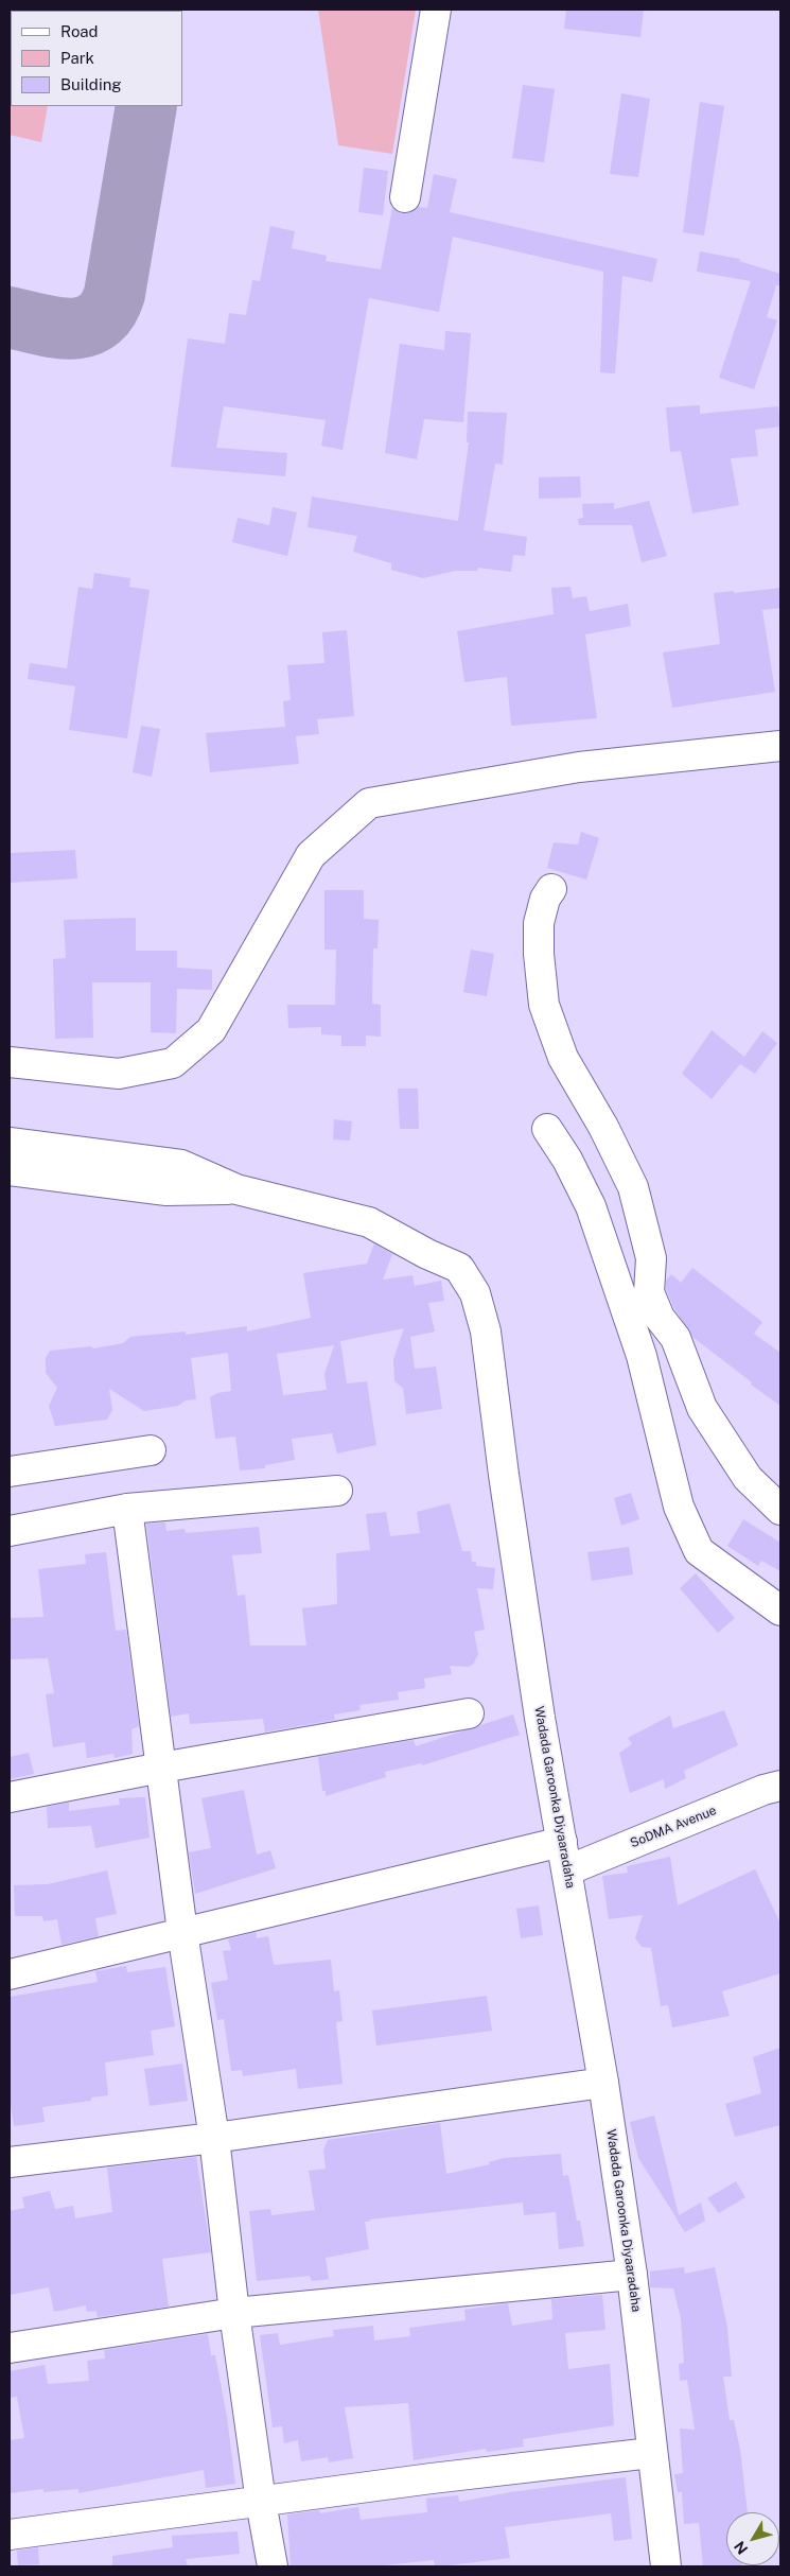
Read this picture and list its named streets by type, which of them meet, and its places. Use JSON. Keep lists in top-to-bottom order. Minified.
{"streets":{"street":["Wadada Garoonka Diyaaradaha","SoDMA Avenue"]},"crossings":[["Wadada Garoonka Diyaaradaha","SoDMA Avenue"]],"legend":["Road","Park","Building"],"north":"bottom left"}
